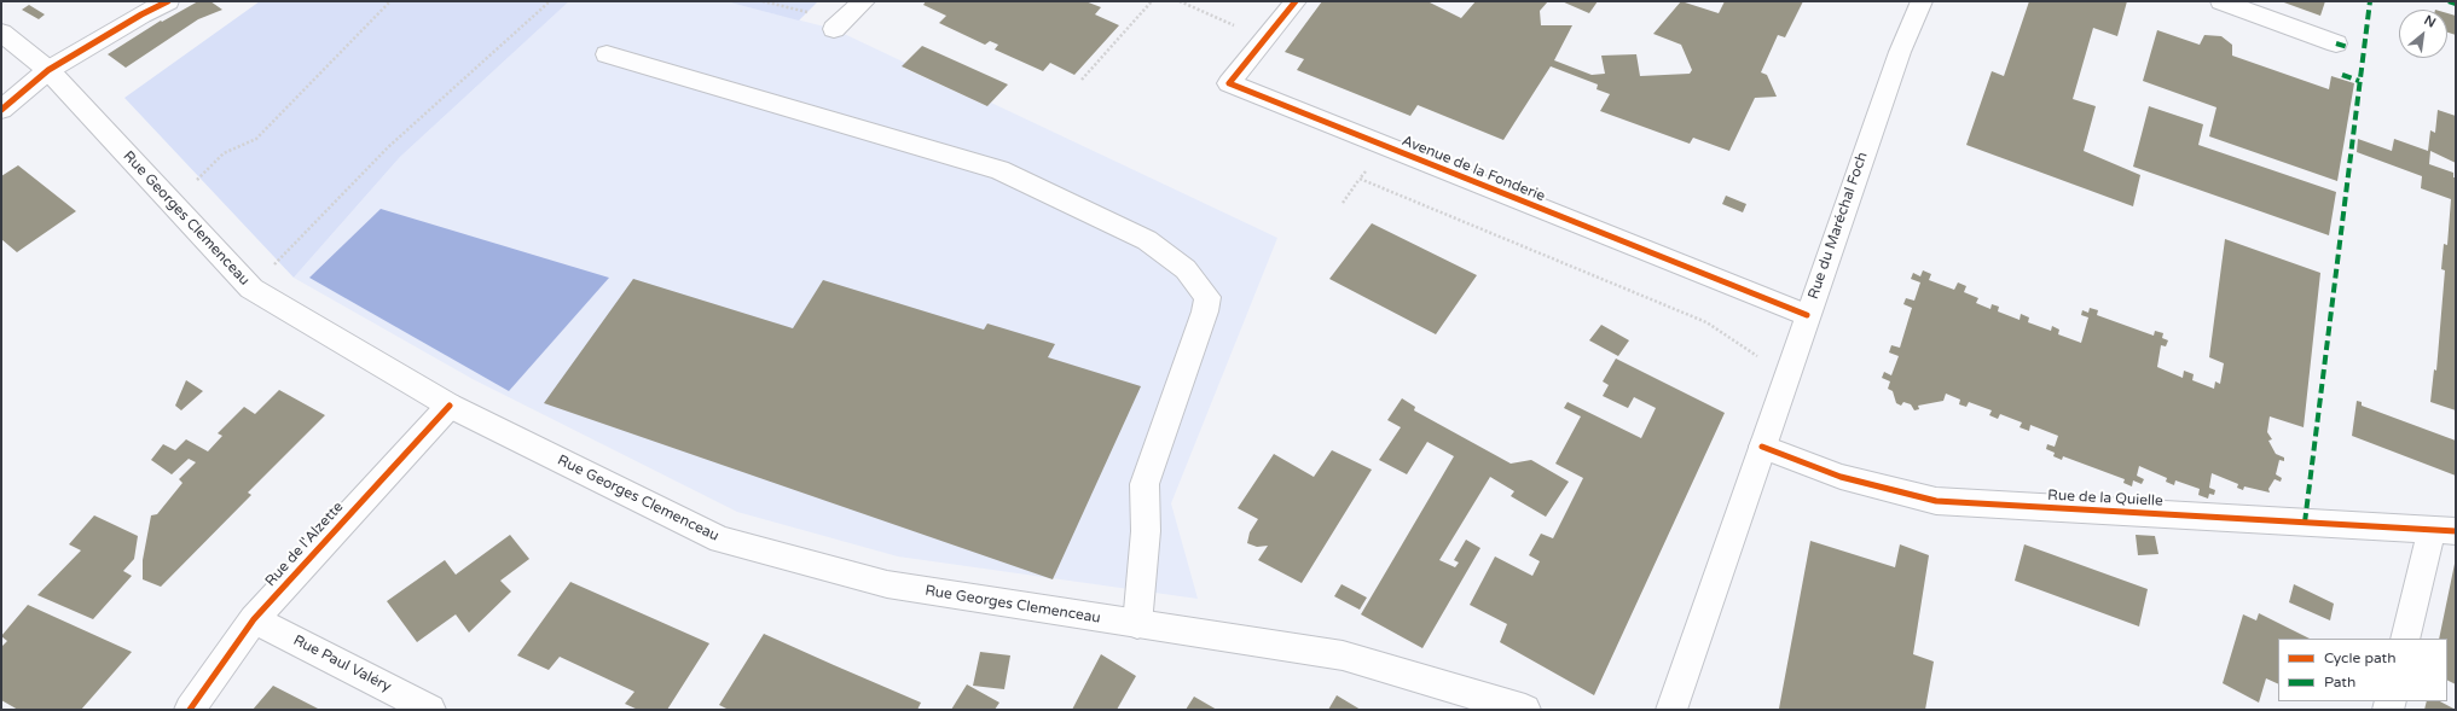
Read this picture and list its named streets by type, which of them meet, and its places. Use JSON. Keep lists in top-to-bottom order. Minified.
{"streets":{"main road":["Avenue de la Fonderie","Rue Georges Clemenceau","Rue du Maréchal Foch","Rue de la Quielle","Rue de l'Alzette","Rue Paul Valéry"]},"crossings":[["Avenue de la Fonderie","Rue du Maréchal Foch"],["Rue Georges Clemenceau","Rue de l'Alzette"],["Rue du Maréchal Foch","Rue de la Quielle"],["Rue de l'Alzette","Rue Paul Valéry"]],"legend":["Cycle path","Path"],"north":"top right"}
